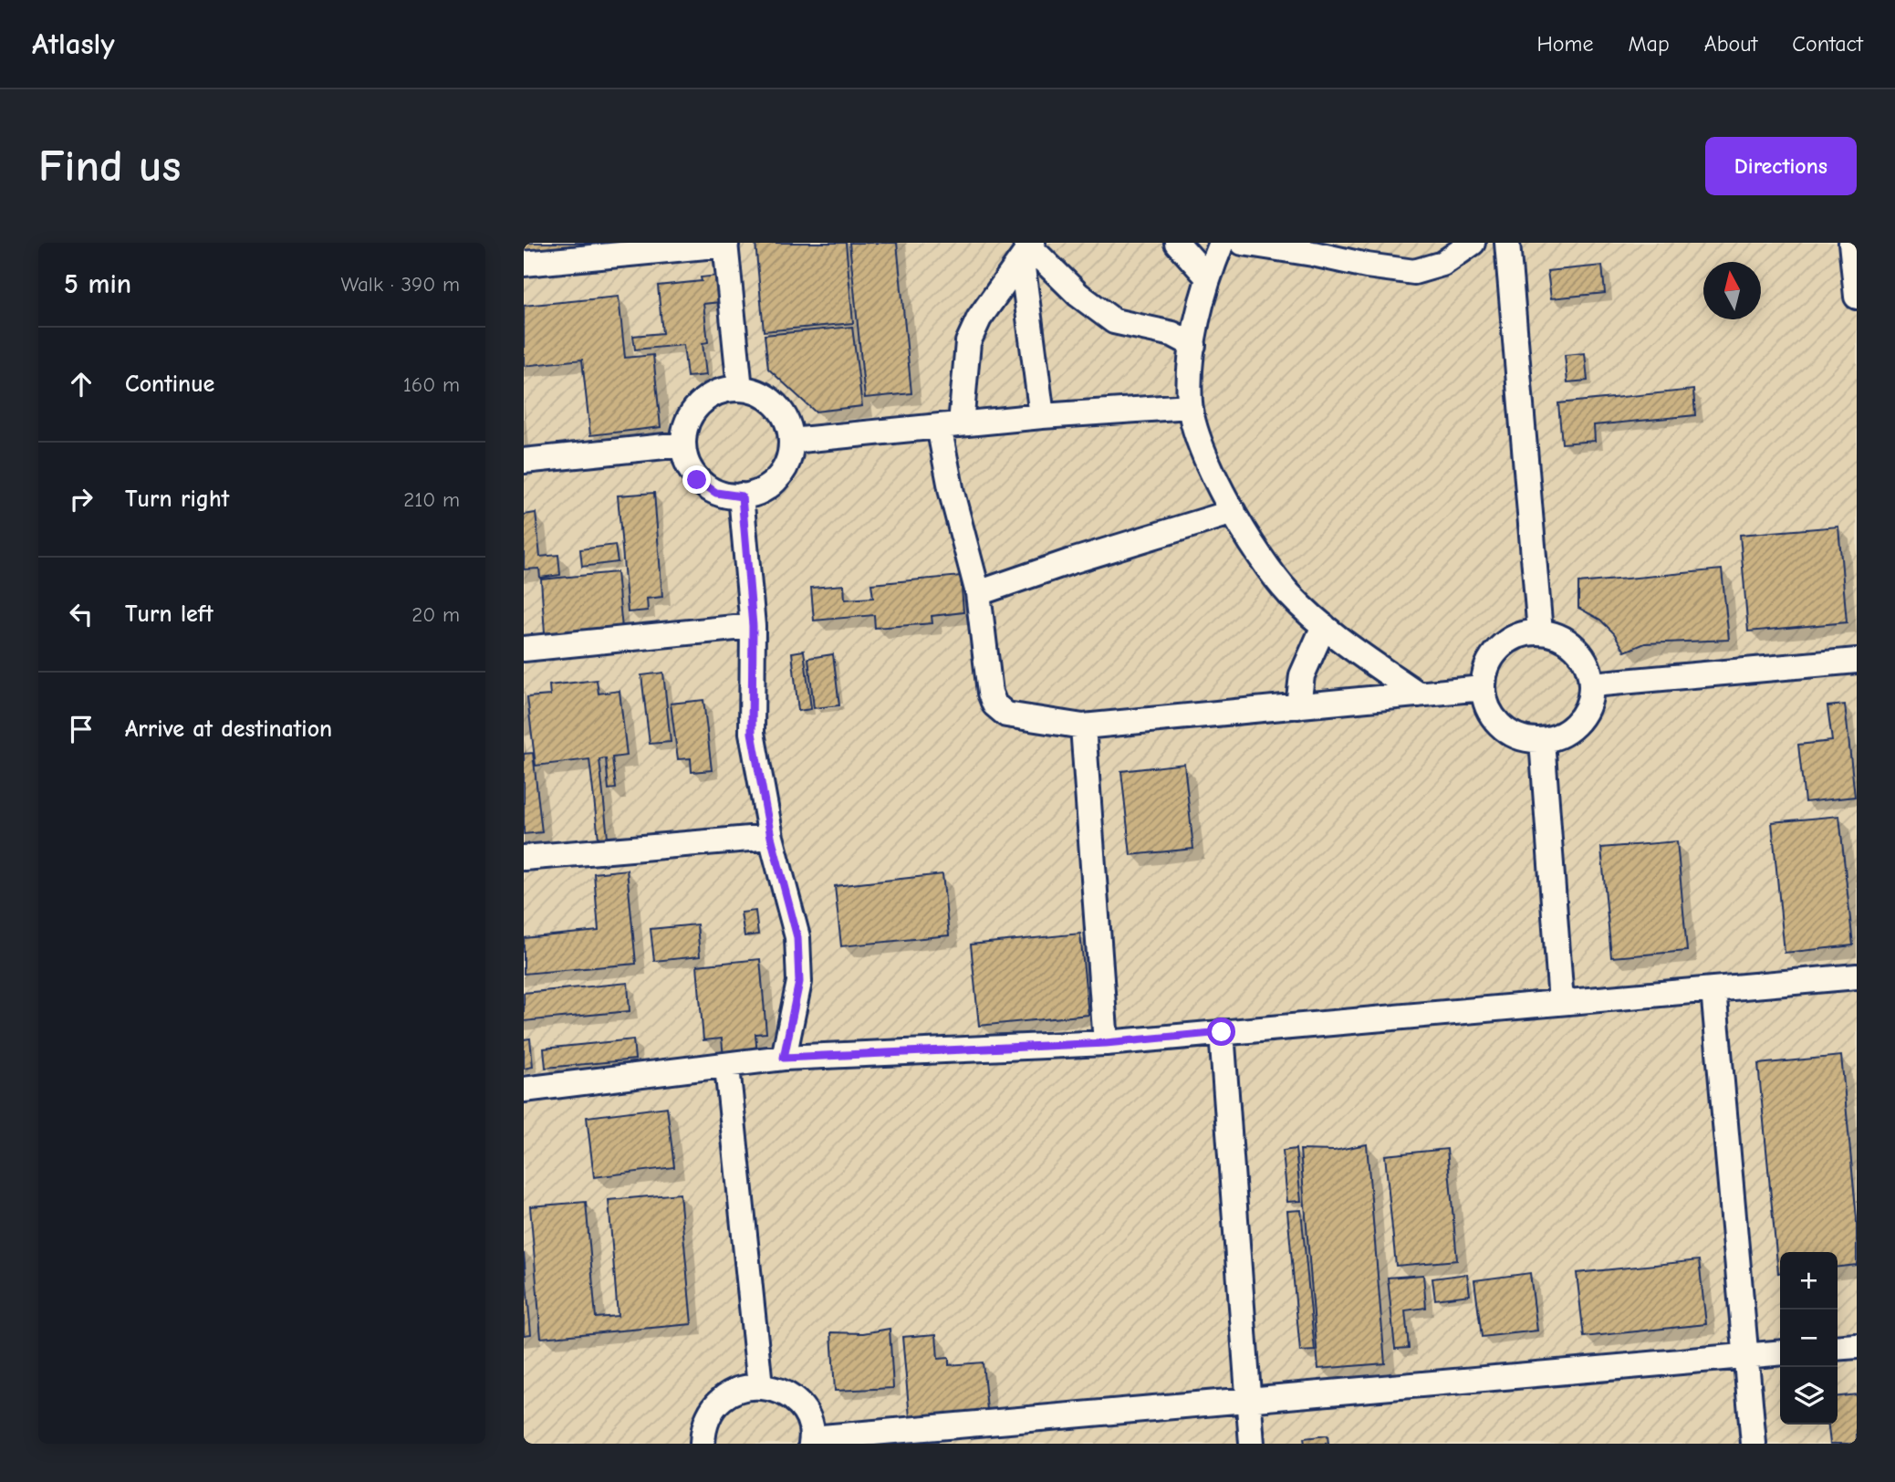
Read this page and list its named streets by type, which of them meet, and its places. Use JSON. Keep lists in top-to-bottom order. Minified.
{"north":"top","page":{"header":"Atlasly","nav":["Home","Map","About","Contact"],"buttons":"Directions","title":"Find us","heading":["5 min","Walk · 390 m"],"list":[["Continue","160 m"],["Turn right","210 m"],["Turn left","20 m"],"Arrive at destination"],"map_buttons":["+","−"]}}
